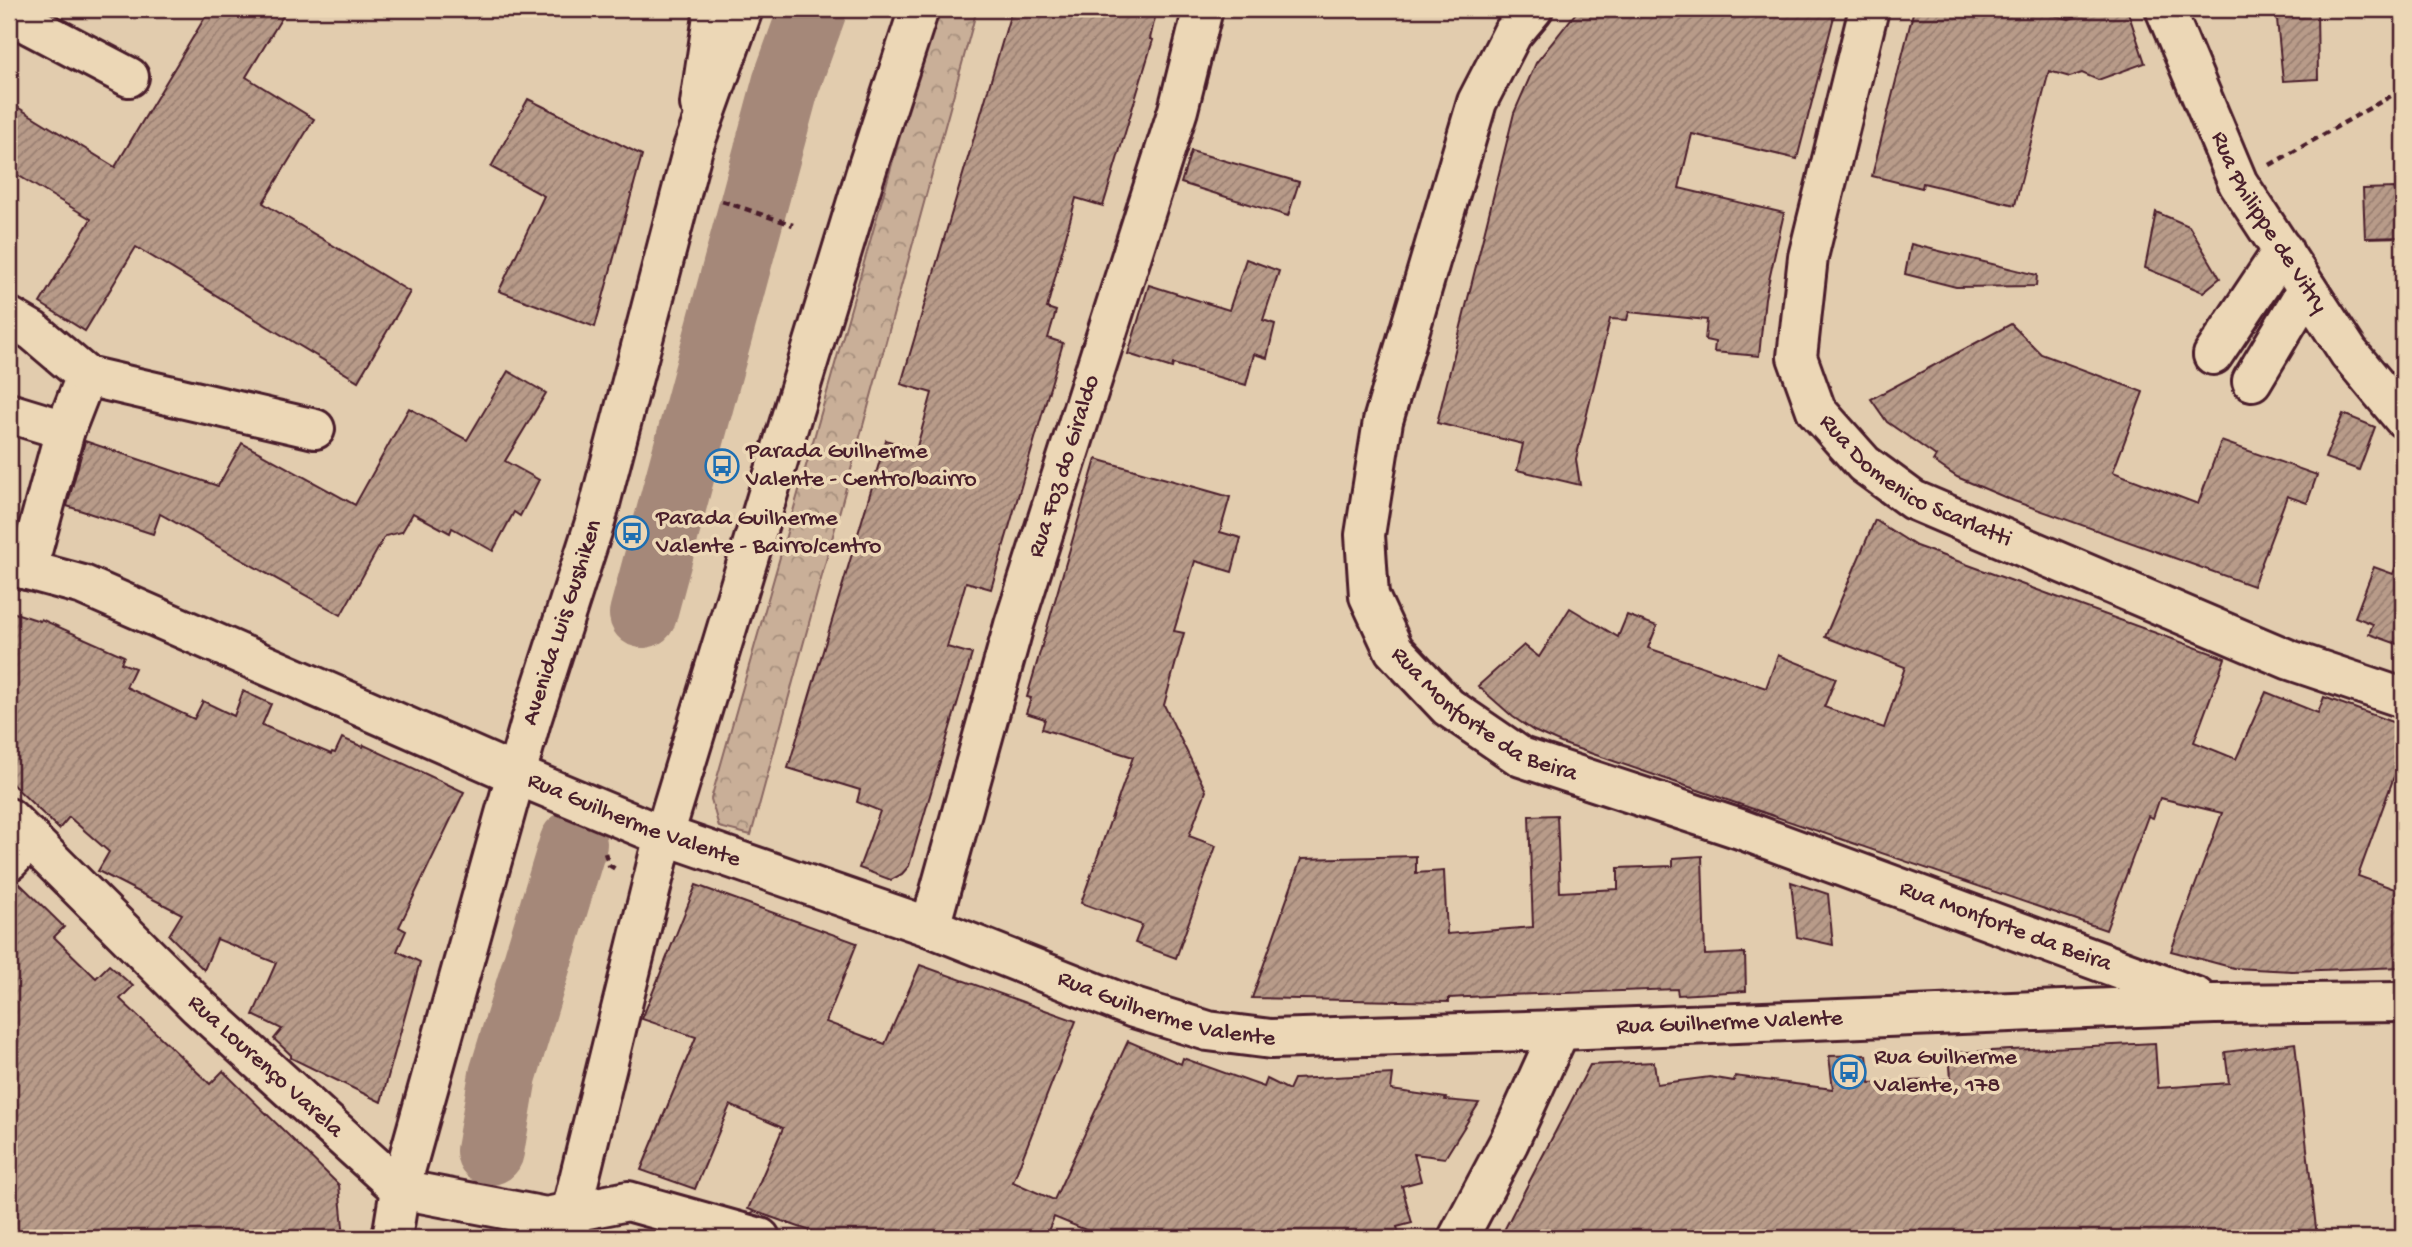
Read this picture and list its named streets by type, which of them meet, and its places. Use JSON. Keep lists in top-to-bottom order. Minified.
{"streets":{"street":["Rua Philippe de Vitry","Rua Foz do Giraldo","Rua Domenico Scarlatti","Avenida Luis Gushiken","Rua Monforte da Beira","Rua Guilherme Valente","Rua Lourenço Varela"]},"crossings":[["Rua Foz do Giraldo","Rua Guilherme Valente"],["Avenida Luis Gushiken","Rua Guilherme Valente"],["Avenida Luis Gushiken","Rua Lourenço Varela"],["Rua Monforte da Beira","Rua Guilherme Valente"]],"places":{"bus stop":["Parada Guilherme Valente - Centro/bairro","Parada Guilherme Valente - Bairro/centro","Rua Guilherme Valente, 178"]}}
